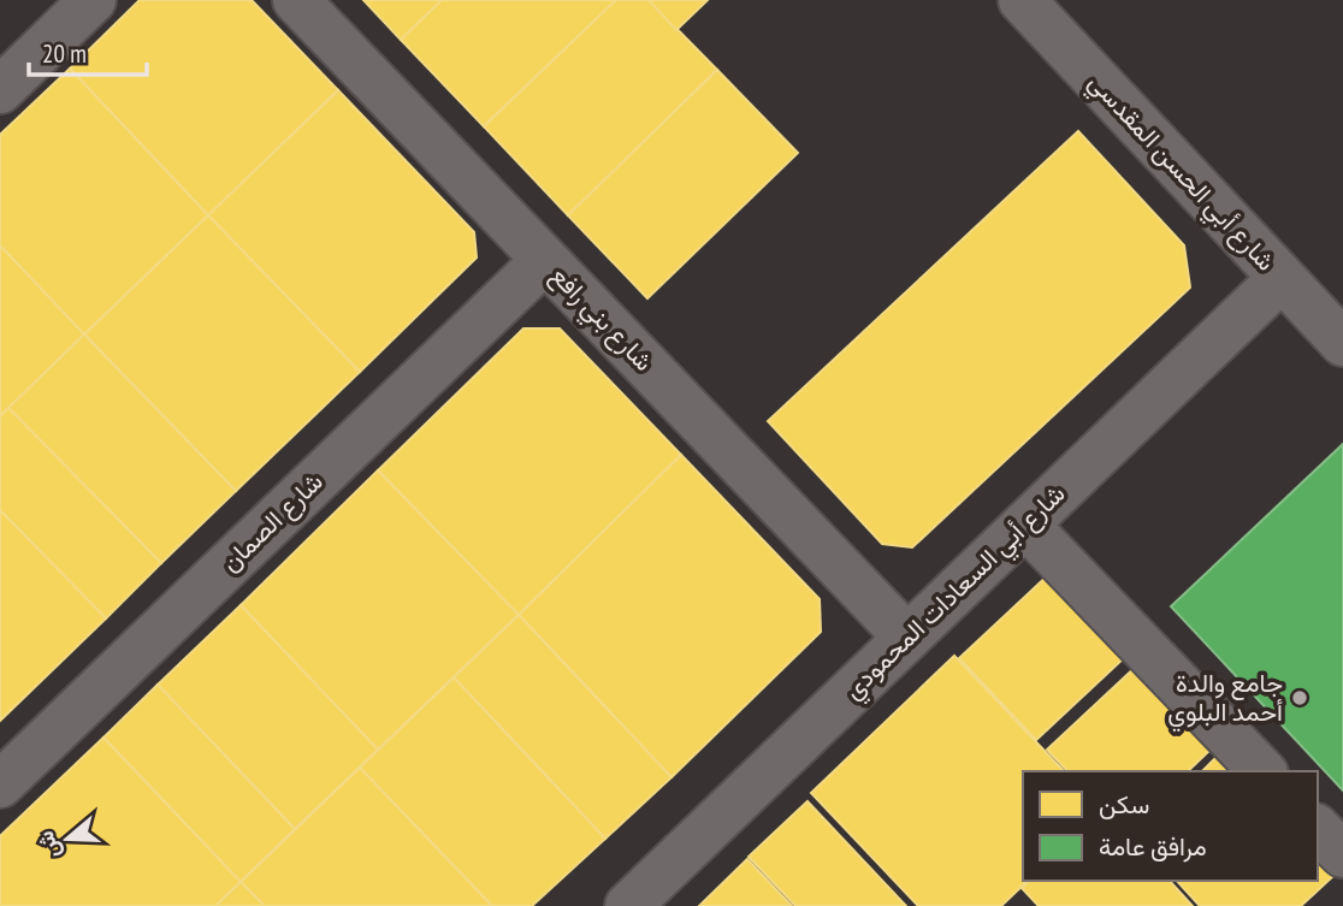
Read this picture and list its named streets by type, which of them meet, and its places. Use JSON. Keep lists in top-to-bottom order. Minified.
{"streets":{"street":["شارع أبي الحسن المقدسي","شارع بني رافع","شارع الصمان","شارع أبي السعادات المحمودي"]},"crossings":[["شارع أبي الحسن المقدسي","شارع أبي السعادات المحمودي"],["شارع بني رافع","شارع الصمان"],["شارع بني رافع","شارع أبي السعادات المحمودي"]],"places":["جامع والدة أحمد البلوي"],"legend":["سكن","مرافق عامة"],"scale_bar":"20 m","north":"left"}
